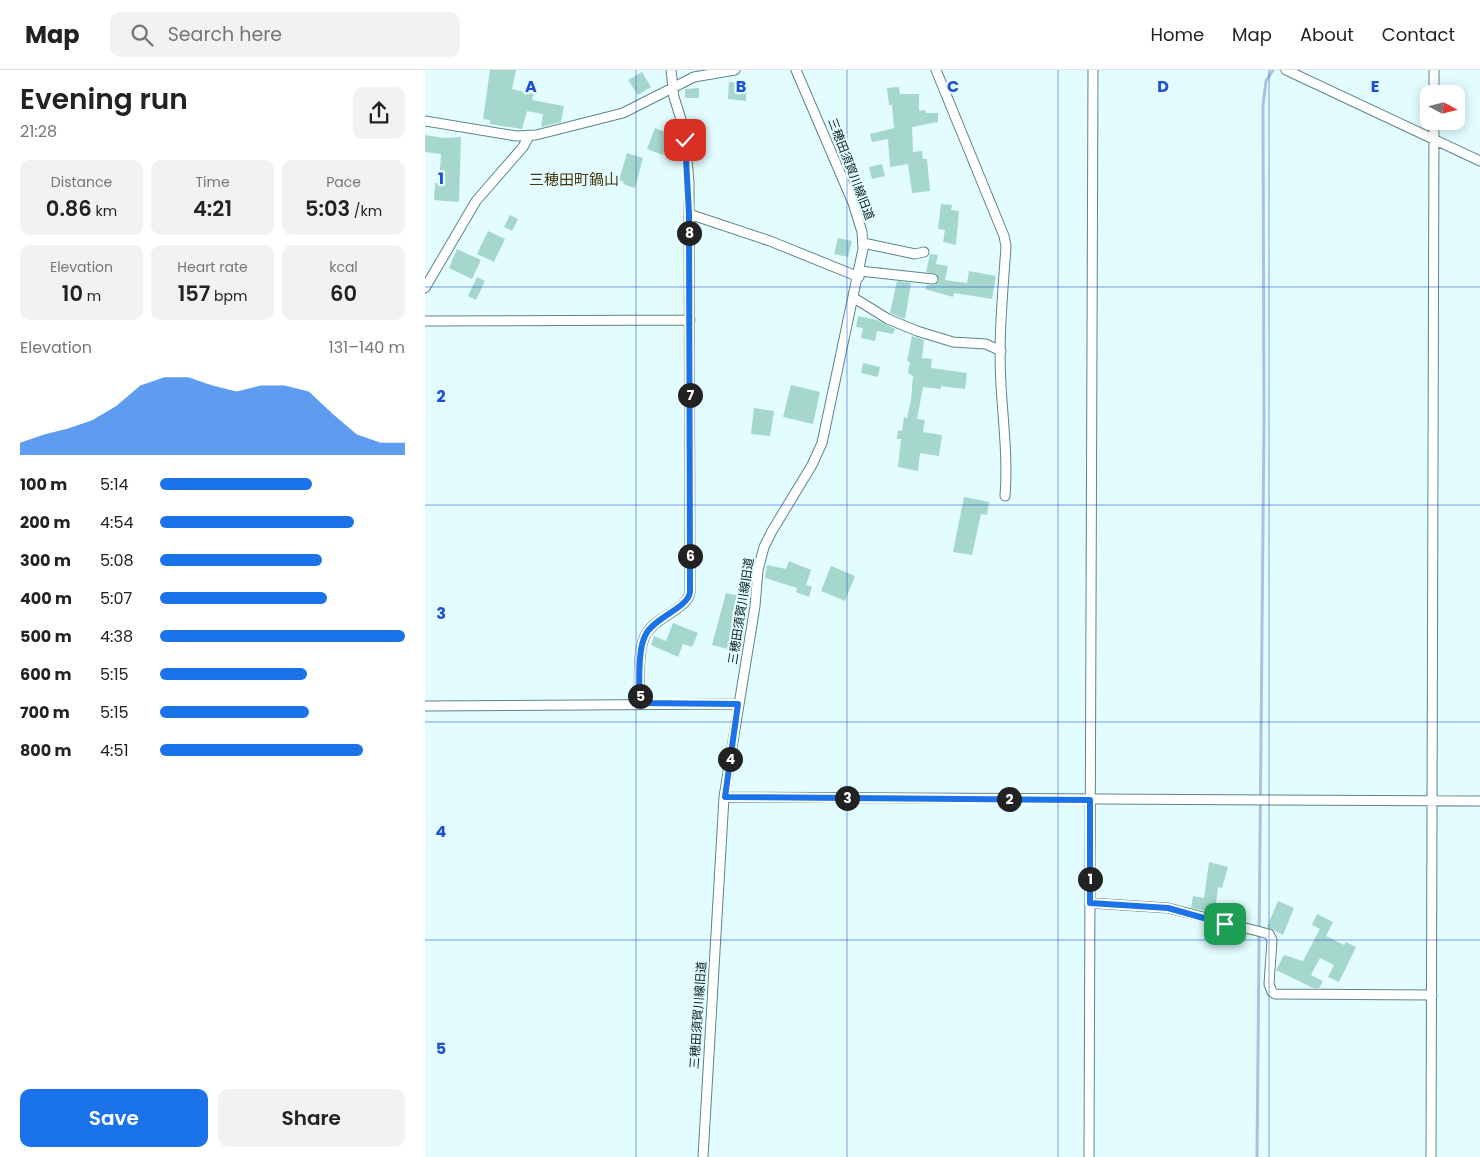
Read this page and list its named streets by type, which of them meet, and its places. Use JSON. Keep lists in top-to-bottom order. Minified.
{"streets":{"street":["三穂田須賀川線旧道"]},"districts":["三穂田町鍋山"],"north":"right","page":{"header":"Map","search":"Search here","nav":["Home","Map","About","Contact"],"heading":["Evening run","21:28"],"stats":[["Distance","0.86 km"],["Time","4:21"],["Pace","5:03 /km"],["Elevation","10 m"],["Heart rate","157 bpm"],["kcal","60"]],"pins":["8","7","6","5","4","3","2","1"],"chart":["Elevation","131–140 m"],"list":[{"name":"100 m","note":"5:14"},{"name":"200 m","note":"4:54"},{"name":"300 m","note":"5:08"},{"name":"400 m","note":"5:07"},{"name":"500 m","note":"4:38"},{"name":"600 m","note":"5:15"},{"name":"700 m","note":"5:15"},{"name":"800 m","note":"4:51"}],"buttons":["Save","Share"]},"grid":{"columns":["A","B","C","D","E"],"rows":["1","2","3","4","5"]}}
